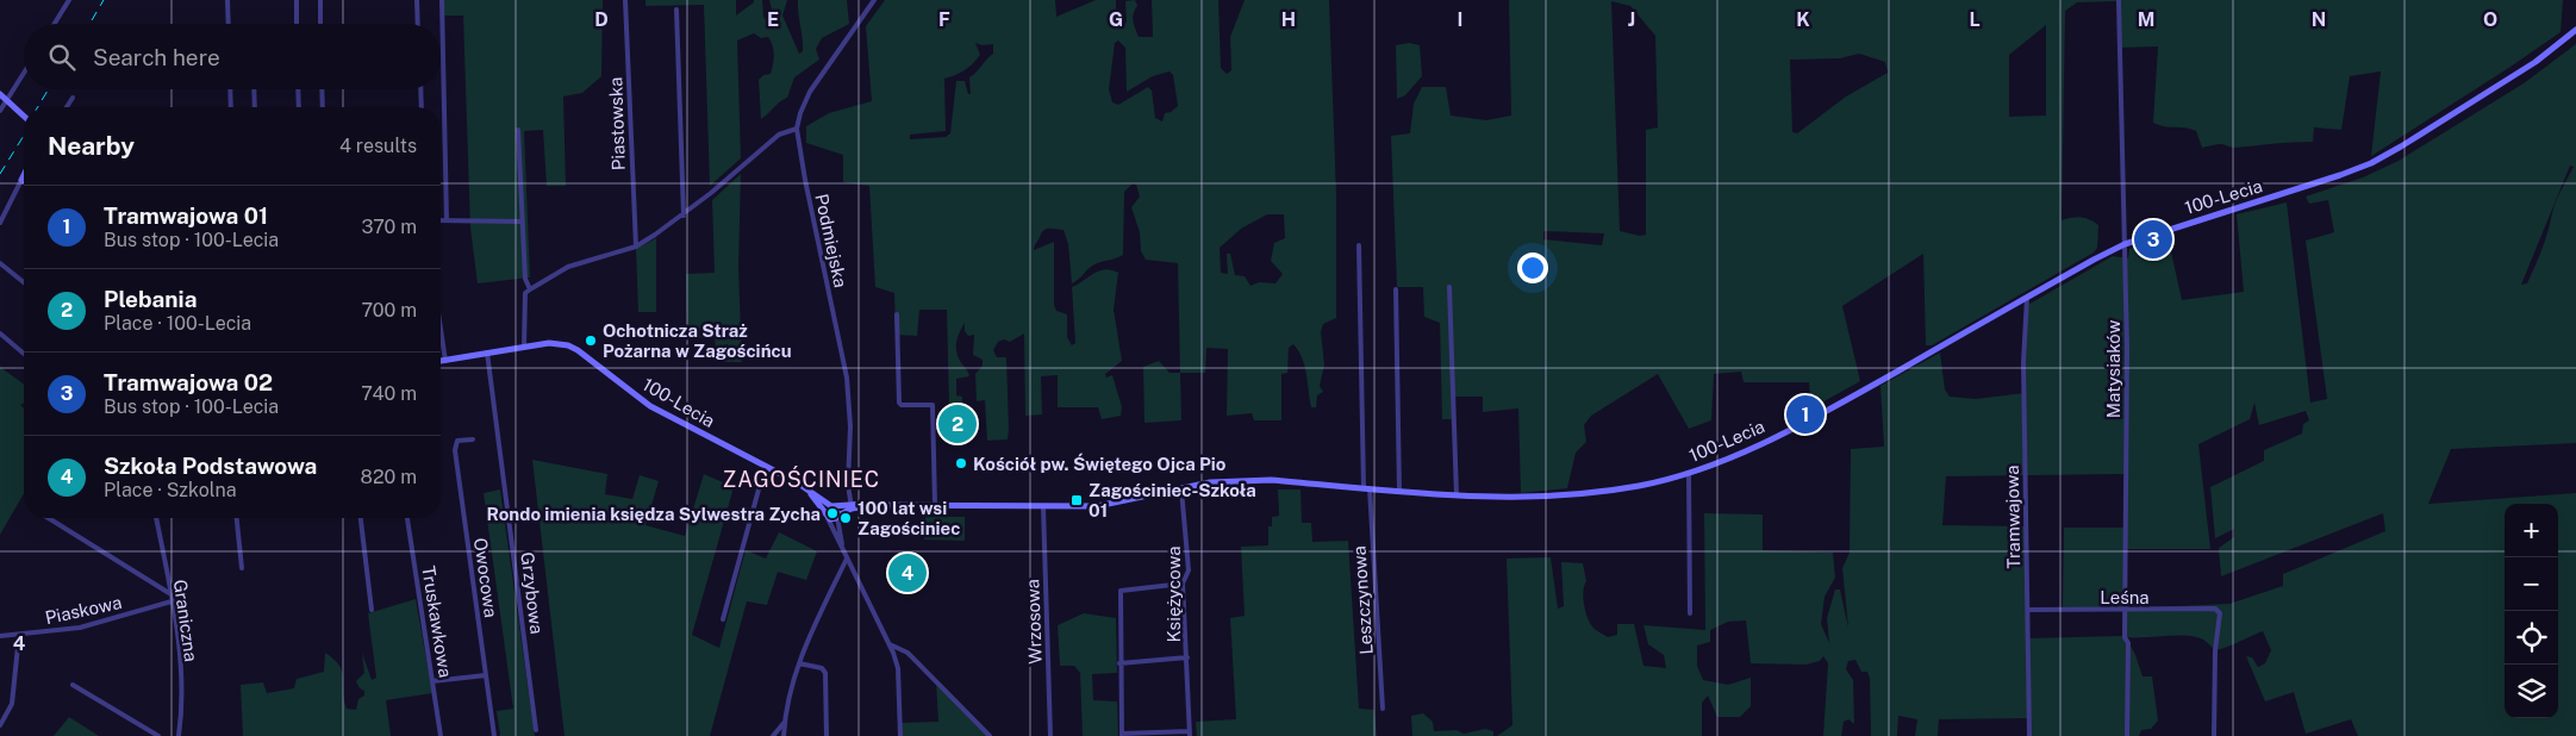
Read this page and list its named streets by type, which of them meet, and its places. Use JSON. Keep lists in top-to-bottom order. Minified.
{"streets":{"street":["Piastowska","100-Lecia","Podmiejska","Matysiaków","Tramwajowa","Owocowa","Grzybowa","Księżycowa","Leśna","Leszczynowa","Piaskowa","Graniczna","Truskawkowa","Wrzosowa"]},"crossings":[["100-Lecia","Podmiejska"],["100-Lecia","Matysiaków"],["100-Lecia","Tramwajowa"],["100-Lecia","Grzybowa"],["100-Lecia","Księżycowa"],["100-Lecia","Leszczynowa"],["100-Lecia","Wrzosowa"],["Matysiaków","Leśna"],["Tramwajowa","Leśna"],["Piaskowa","Graniczna"]],"districts":["ZAGOŚCINIEC"],"places":{"other":["Ochotnicza Straż Pożarna w Zagościńcu","Kościół pw. Świętego Ojca Pio","Rondo imienia księdza Sylwestra Zycha","100 lat wsi Zagościniec"],"transit":["Zagościniec-Szkoła 01"]},"page":{"search":"Search here","heading":["Nearby","4 results"],"list":[{"mark":"1","name":"Tramwajowa 01","note":"Bus stop · 100-Lecia","value":"370 m"},{"mark":"2","name":"Plebania","note":"Place · 100-Lecia","value":"700 m"},{"mark":"3","name":"Tramwajowa 02","note":"Bus stop · 100-Lecia","value":"740 m"},{"mark":"4","name":"Szkoła Podstawowa","note":"Place · Szkolna","value":"820 m"}],"pins":["3","1","2","4"],"map_buttons":["+","−"]},"grid":{"columns":["D","E","F","G","H","I","J","K","L","M","N","O"],"rows":["4"]}}
